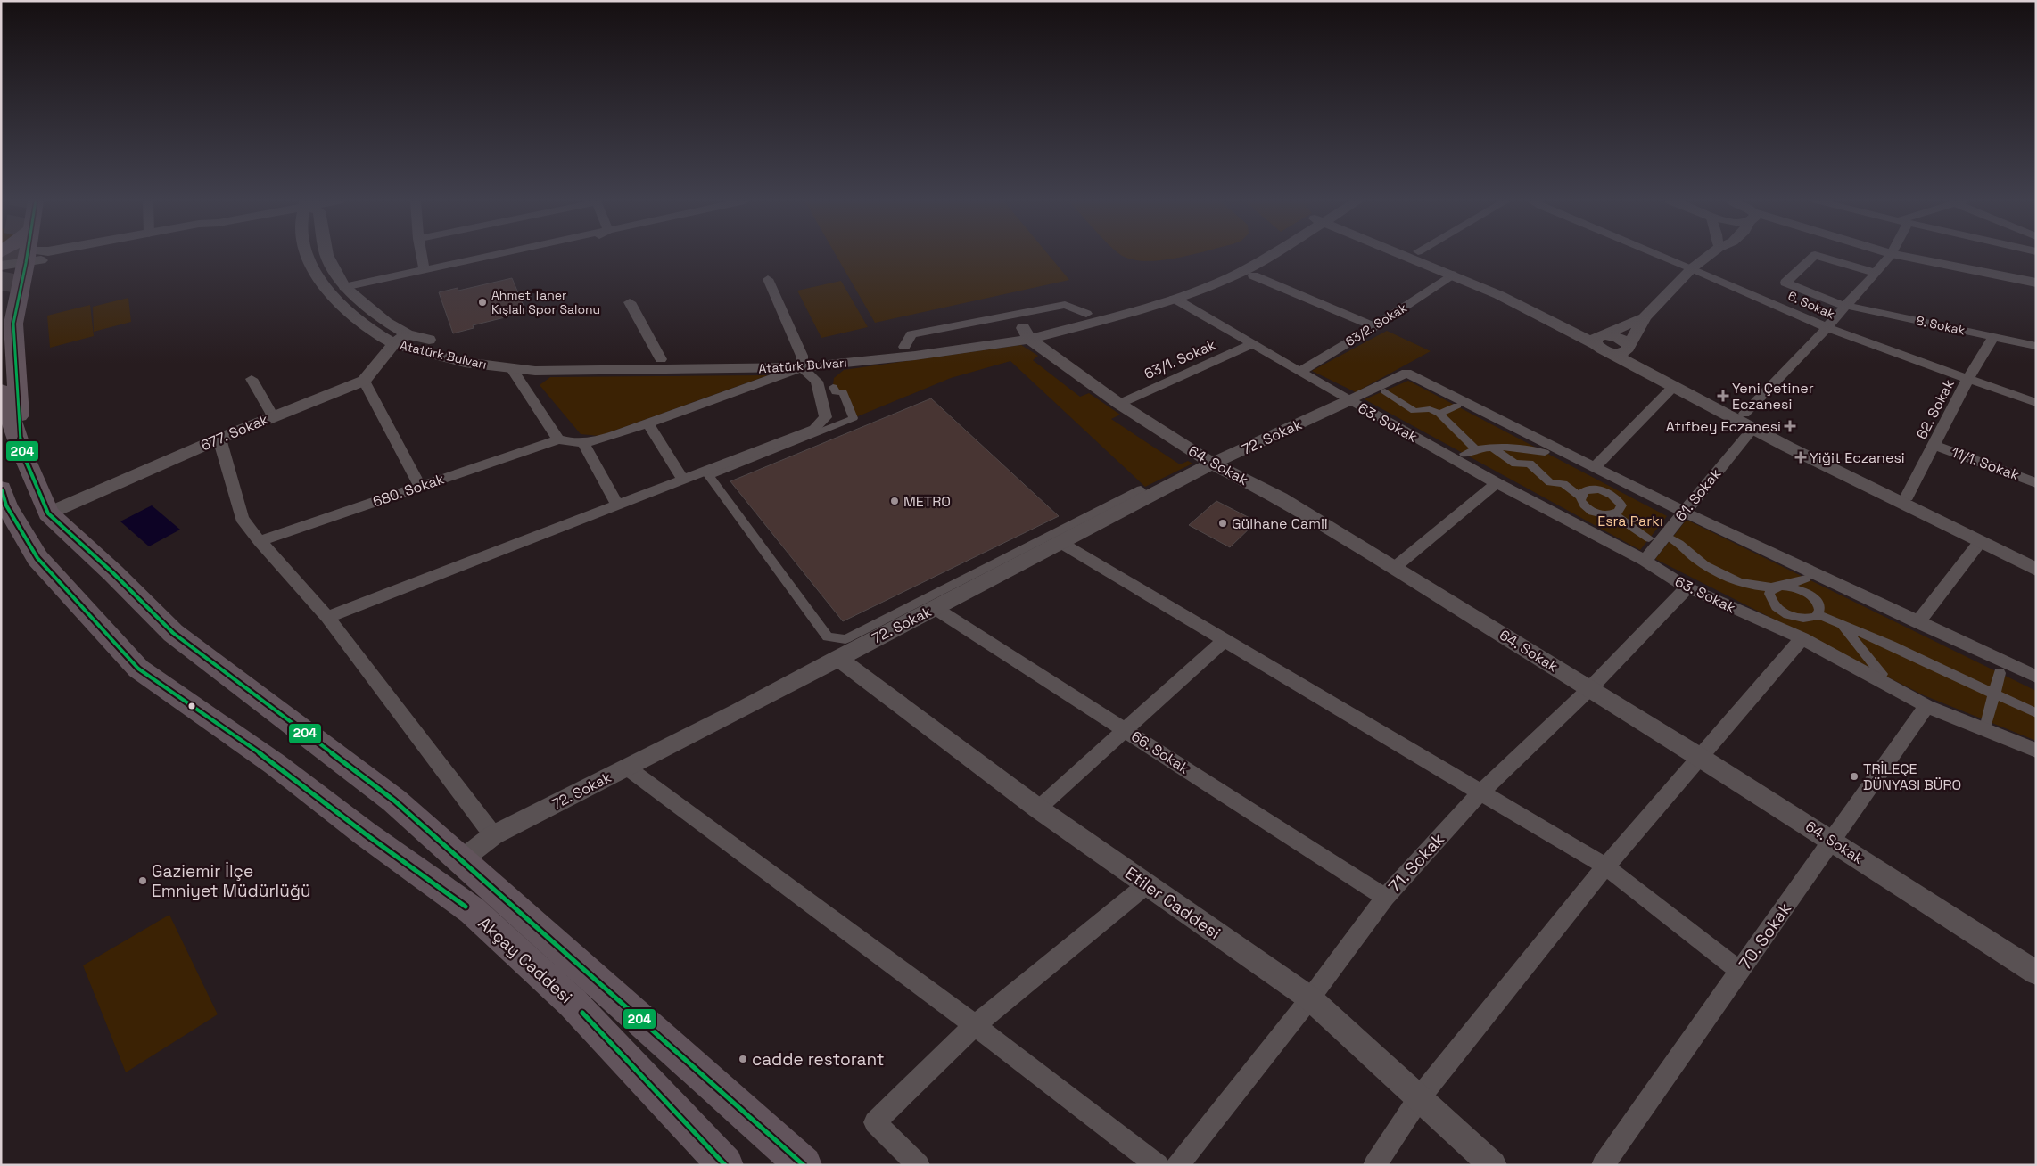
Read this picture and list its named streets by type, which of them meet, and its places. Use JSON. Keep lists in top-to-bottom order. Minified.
{"streets":{"highway":["Akçay Caddesi"],"street":["6. Sokak","63/2. Sokak","8. Sokak","Atatürk Bulvarı","63/1. Sokak","62. Sokak","63. Sokak","677. Sokak","72. Sokak","11/1. Sokak","64. Sokak","680. Sokak","61. Sokak","66. Sokak","71. Sokak","Etiler Caddesi","70. Sokak"]},"crossings":[["6. Sokak","62. Sokak"],["8. Sokak","62. Sokak"],["Atatürk Bulvarı","677. Sokak"],["Atatürk Bulvarı","64. Sokak"],["63/1. Sokak","64. Sokak"],["62. Sokak","11/1. Sokak"],["63. Sokak","72. Sokak"],["63. Sokak","61. Sokak"],["63. Sokak","71. Sokak"],["63. Sokak","70. Sokak"],["677. Sokak","Akçay Caddesi"],["72. Sokak","64. Sokak"],["72. Sokak","66. Sokak"],["72. Sokak","Etiler Caddesi"],["72. Sokak","Akçay Caddesi"],["64. Sokak","71. Sokak"],["64. Sokak","70. Sokak"],["66. Sokak","71. Sokak"],["71. Sokak","Etiler Caddesi"]],"parks":["Esra Parkı"],"places":{"other":["Ahmet Taner Kışlalı Spor Salonu","METRO","Gülhane Camii","TRİLEÇE DÜNYASI BÜRO","Gaziemir İlçe Emniyet Müdürlüğü","cadde restorant"],"health":["Yeni Çetiner Eczanesi","Atıfbey Eczanesi","Yiğit Eczanesi"]},"lines":["transit line 204"]}
